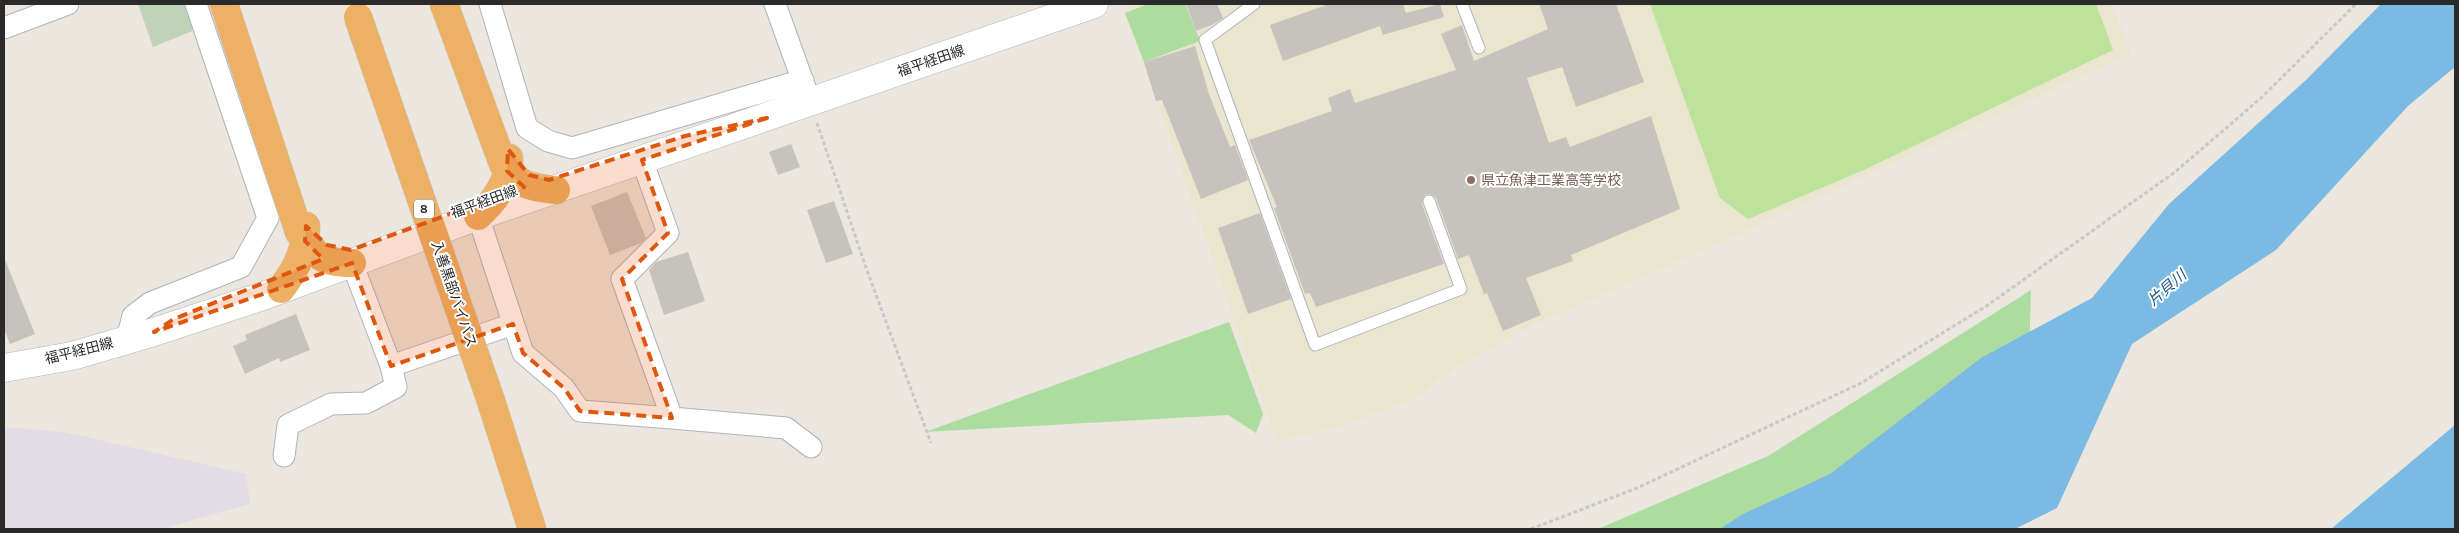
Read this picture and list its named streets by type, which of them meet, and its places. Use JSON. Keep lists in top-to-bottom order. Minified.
{"streets":{"highway":["8","入善黒部バイパス"],"main road":["福平経田線"]},"water":["片貝川"],"places":["県立魚津工業高等学校"]}
